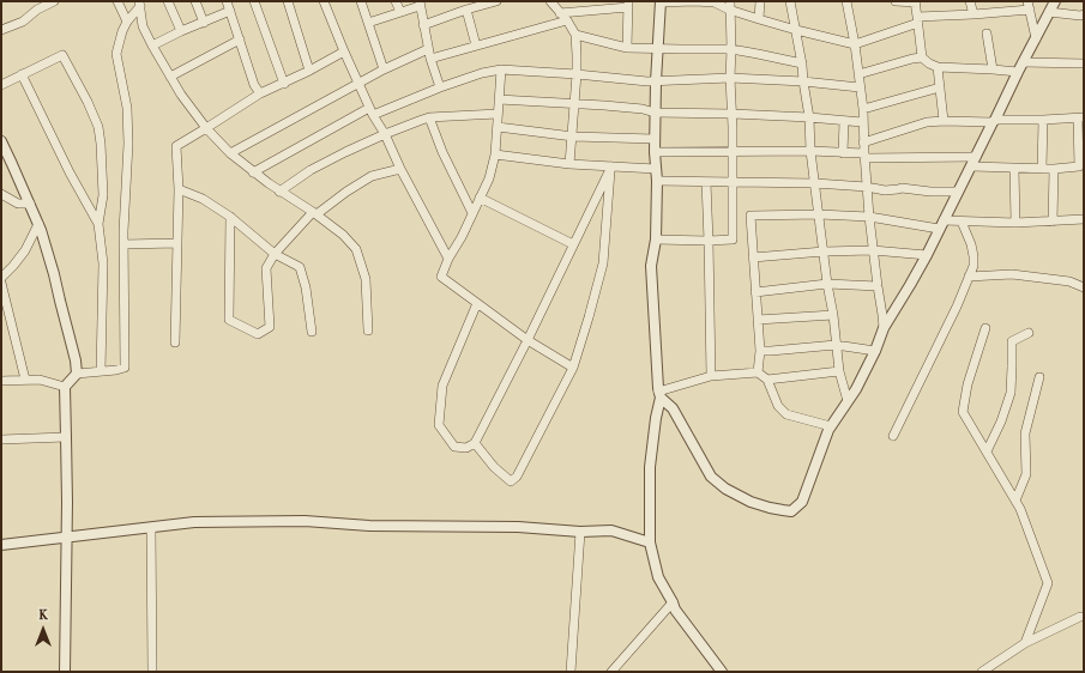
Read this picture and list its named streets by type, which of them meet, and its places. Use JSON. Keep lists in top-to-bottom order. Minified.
{"north":"top"}
